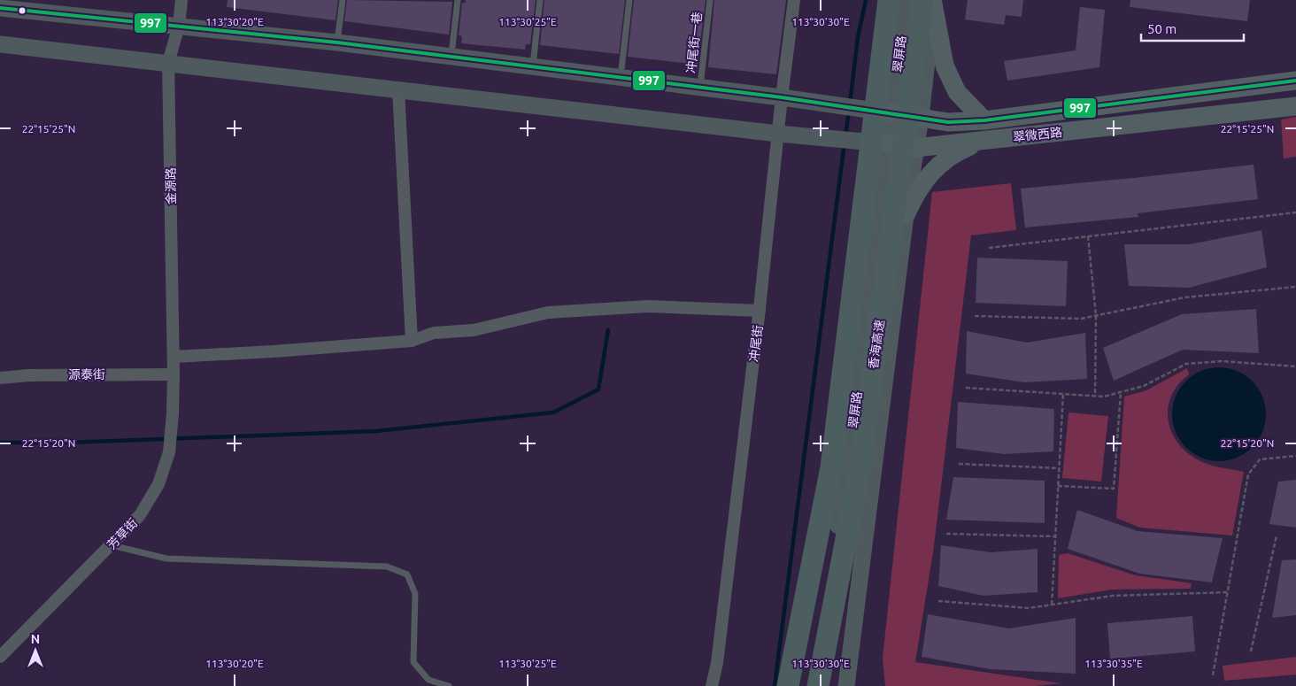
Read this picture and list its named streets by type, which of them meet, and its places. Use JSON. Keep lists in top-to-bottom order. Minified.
{"streets":{"highway":["香海高速"],"main road":["翠屏路","翠微西路"],"street":["金源路","冲尾街","源泰街","芳草街"],"lane":["冲尾街一巷"]},"crossings":[["冲尾街一巷","翠微西路"],["翠屏路","翠微西路"],["翠微西路","金源路"],["翠微西路","冲尾街"],["金源路","源泰街"],["金源路","芳草街"],["源泰街","芳草街"]],"lines":["transit line 997"],"scale_bar":"50 m","north":"top","coordinates":["113°30'20\"E","113°30'25\"E","113°30'30\"E","22°15'25\"N","22°15'20\"N","113°30'35\"E"]}
